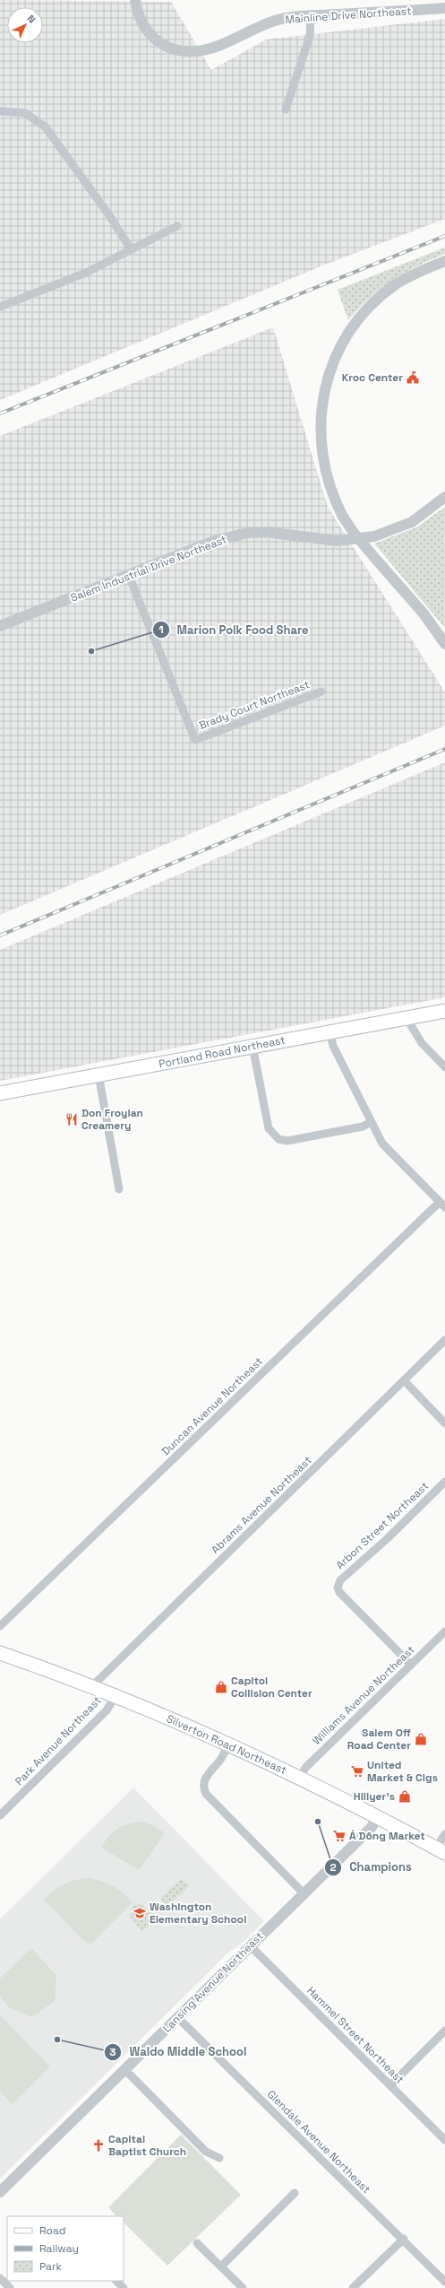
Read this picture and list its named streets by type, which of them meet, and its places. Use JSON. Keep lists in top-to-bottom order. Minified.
{"streets":{"main road":["Portland Road Northeast","Silverton Road Northeast"],"street":["Mainline Drive Northeast","Salem Industrial Drive Northeast","Brady Court Northeast","Duncan Avenue Northeast","Abrams Avenue Northeast","Arbon Street Northeast","Williams Avenue Northeast","Park Avenue Northeast","Lansing Avenue Northeast","Hammel Street Northeast","Glendale Avenue Northeast"]},"crossings":[["Salem Industrial Drive Northeast","Brady Court Northeast"],["Abrams Avenue Northeast","Silverton Road Northeast"],["Arbon Street Northeast","Williams Avenue Northeast"],["Williams Avenue Northeast","Silverton Road Northeast"],["Park Avenue Northeast","Silverton Road Northeast"],["Silverton Road Northeast","Lansing Avenue Northeast"],["Lansing Avenue Northeast","Hammel Street Northeast"],["Lansing Avenue Northeast","Glendale Avenue Northeast"]],"places":{"public building":["Kroc Center"],"other":["Marion Polk Food Share","Champions","Waldo Middle School"],"restaurant":["Don Froylan Creamery"],"shop":["Capitol Collision Center","Salem Off Road Center","Hillyer's"],"supermarket":["United Market & Cigs","Á Dông Market"],"school or university":["Washington Elementary School"],"church":["Capital Baptist Church"]},"legend":["Road","Railway","Park"],"north":"top right"}
